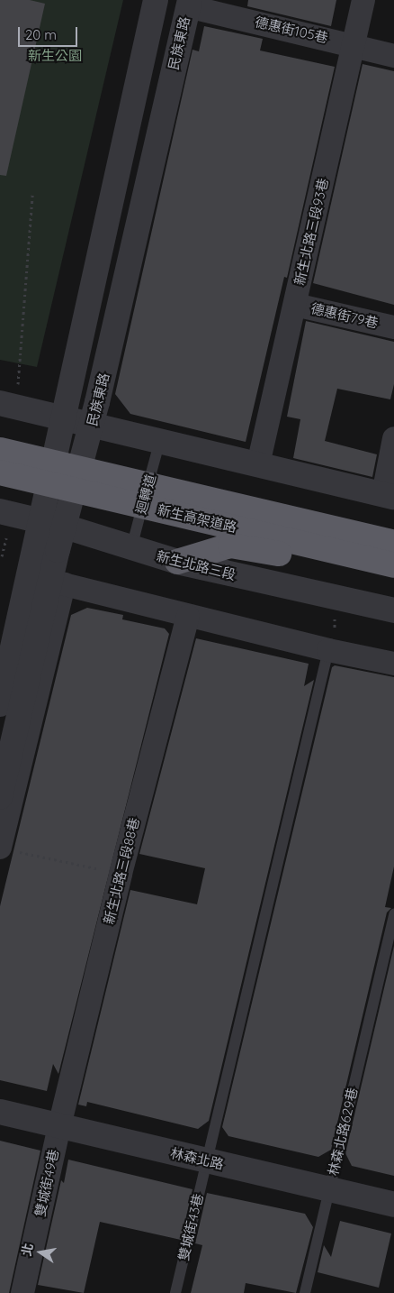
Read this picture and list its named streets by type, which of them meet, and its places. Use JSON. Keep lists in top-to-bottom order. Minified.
{"streets":{"highway":["新生高架道路"],"street":["德惠街105巷","民族東路","新生北路三段93巷","德惠街79巷","新生北路三段","新生北路三段88巷","林森北路","雙城街49巷"],"lane":["迴轉道","林森北路629巷","雙城街43巷"]},"crossings":[["德惠街105巷","民族東路"],["德惠街105巷","新生北路三段93巷"],["民族東路","新生北路三段"],["新生北路三段93巷","德惠街79巷"],["迴轉道","新生北路三段"],["新生北路三段88巷","林森北路"],["新生北路三段88巷","雙城街49巷"],["林森北路629巷","林森北路"],["林森北路","雙城街49巷"],["林森北路","雙城街43巷"]],"parks":["新生公園"],"scale_bar":"20 m","north":"left"}
